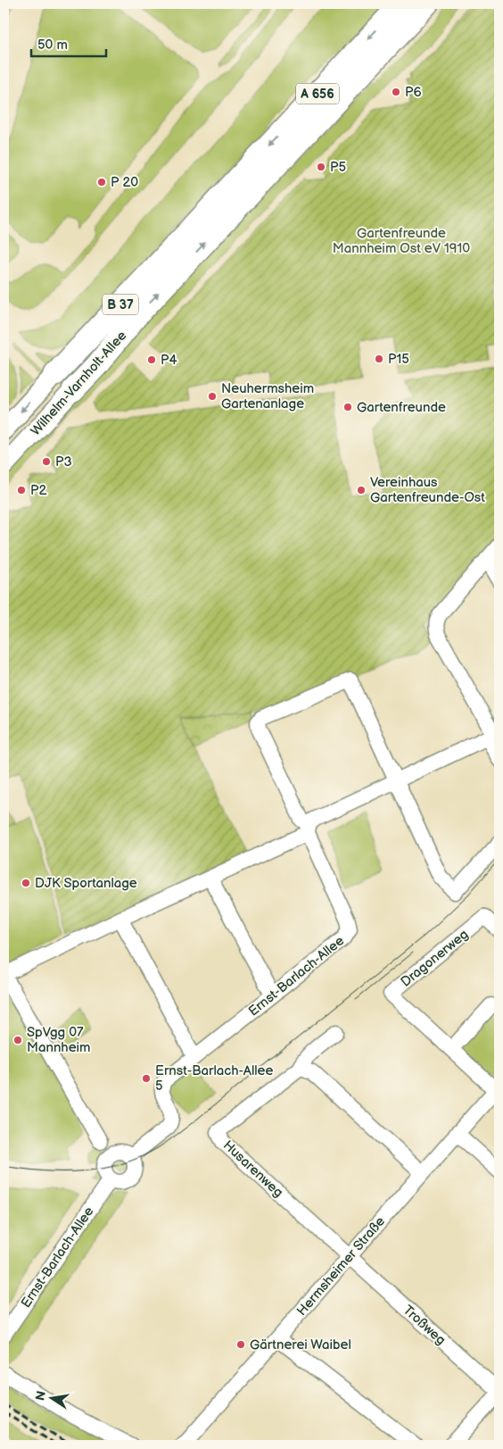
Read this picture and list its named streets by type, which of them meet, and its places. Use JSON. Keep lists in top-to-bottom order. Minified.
{"streets":{"highway":["A 656","B 37","Wilhelm-Varnholt-Allee"],"street":["Dragonerweg","Ernst-Barlach-Allee","Husarenweg","Hermsheimer Straße","Troßweg"]},"crossings":[["A 656","Wilhelm-Varnholt-Allee"],["Dragonerweg","Hermsheimer Straße"],["Husarenweg","Hermsheimer Straße"],["Husarenweg","Troßweg"],["Hermsheimer Straße","Troßweg"]],"parks":["Gartenfreunde Mannheim Ost eV 1910"],"places":["P6","P5","P 20","P15","P4","Neuhermsheim Gartenanlage","Gartenfreunde","P3","P2","Vereinhaus Gartenfreunde-Ost","DJK Sportanlage","SpVgg 07 Mannheim","Ernst-Barlach-Allee 5","Gärtnerei Waibel"],"scale_bar":"50 m","north":"left"}
